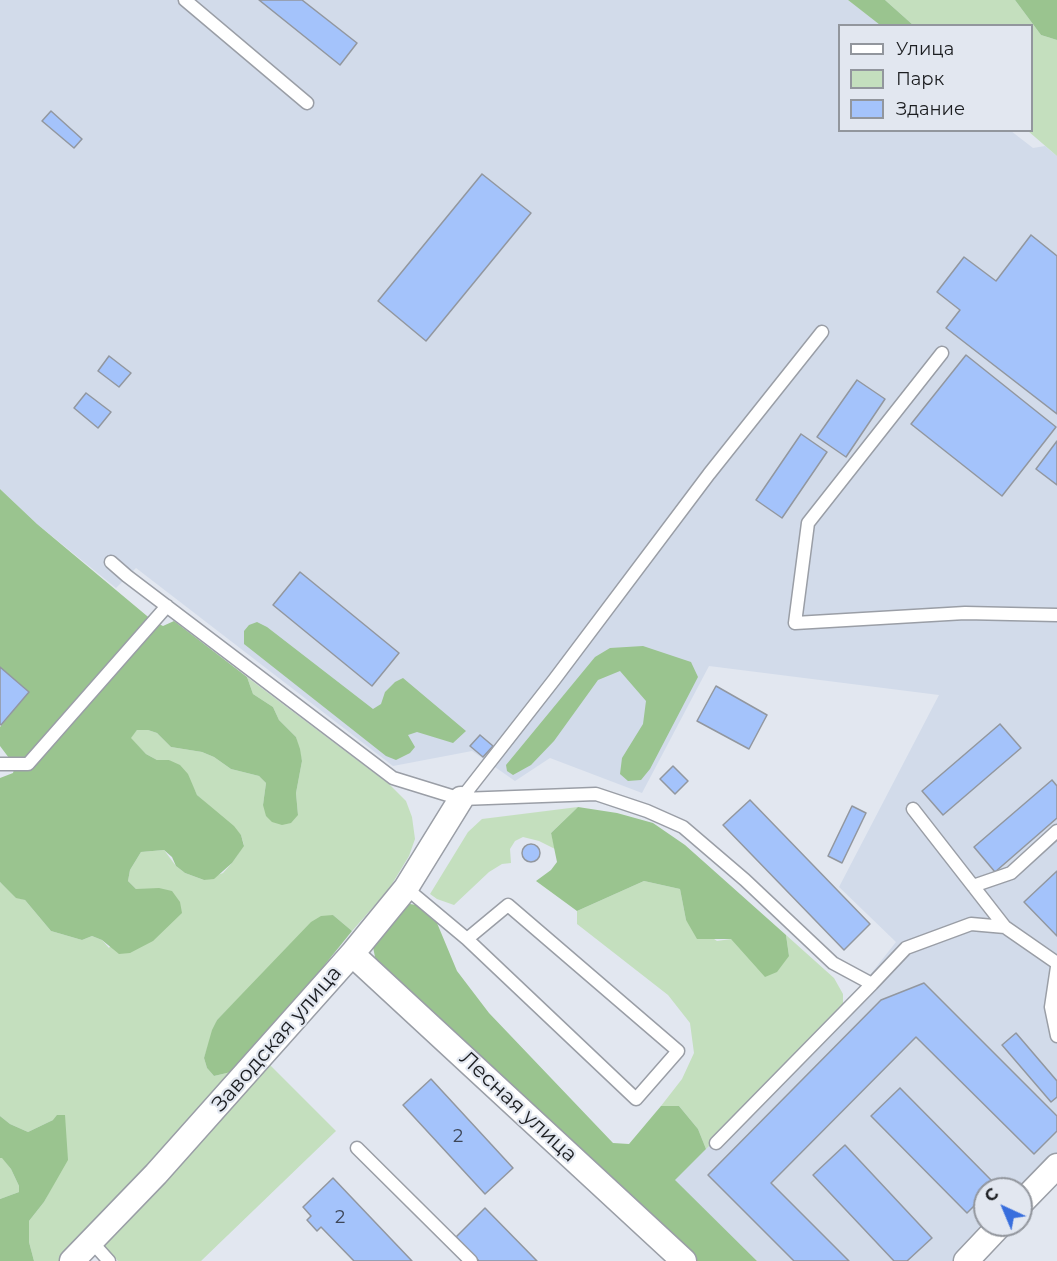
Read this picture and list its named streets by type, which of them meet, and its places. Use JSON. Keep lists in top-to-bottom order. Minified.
{"streets":{"street":["Заводская улица","Лесная улица"]},"crossings":[["Заводская улица","Лесная улица"]],"house_numbers":["2","2"],"legend":["Улица","Парк","Здание"],"north":"top left"}
